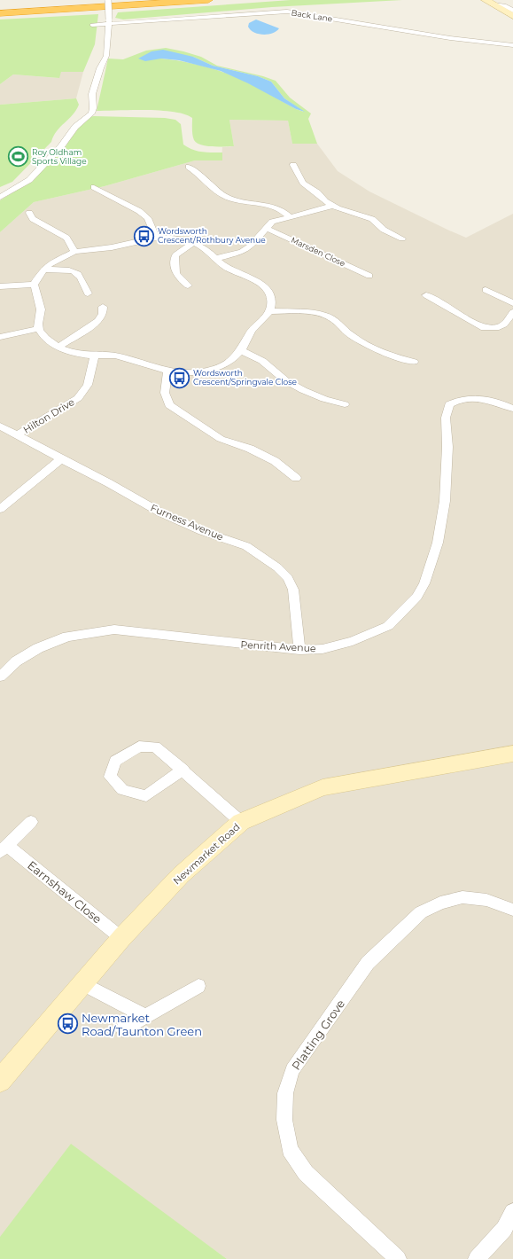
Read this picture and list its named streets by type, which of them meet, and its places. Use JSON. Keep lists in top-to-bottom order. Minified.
{"streets":{"street":["Back Lane","Marsden Close","Hilton Drive","Furness Avenue","Penrith Avenue","Newmarket Road","Earnshaw Close","Platting Grove"]},"crossings":[["Hilton Drive","Furness Avenue"],["Furness Avenue","Penrith Avenue"],["Newmarket Road","Earnshaw Close"]],"places":{"sports":["Roy Oldham Sports Village"],"bus stop":["Wordsworth Crescent/Rothbury Avenue","Wordsworth Crescent/Springvale Close","Newmarket Road/Taunton Green"]}}
